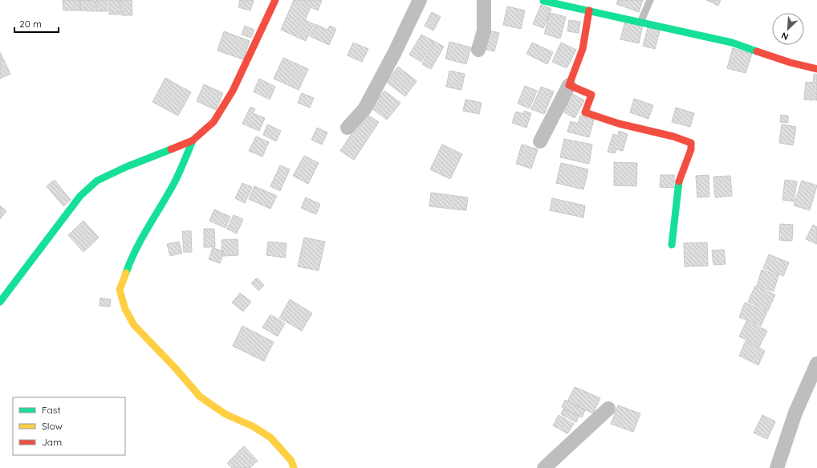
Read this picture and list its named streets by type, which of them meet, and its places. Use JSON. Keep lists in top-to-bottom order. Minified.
{"legend":["Fast","Slow","Jam"],"scale_bar":"20 m","north":"bottom left"}
